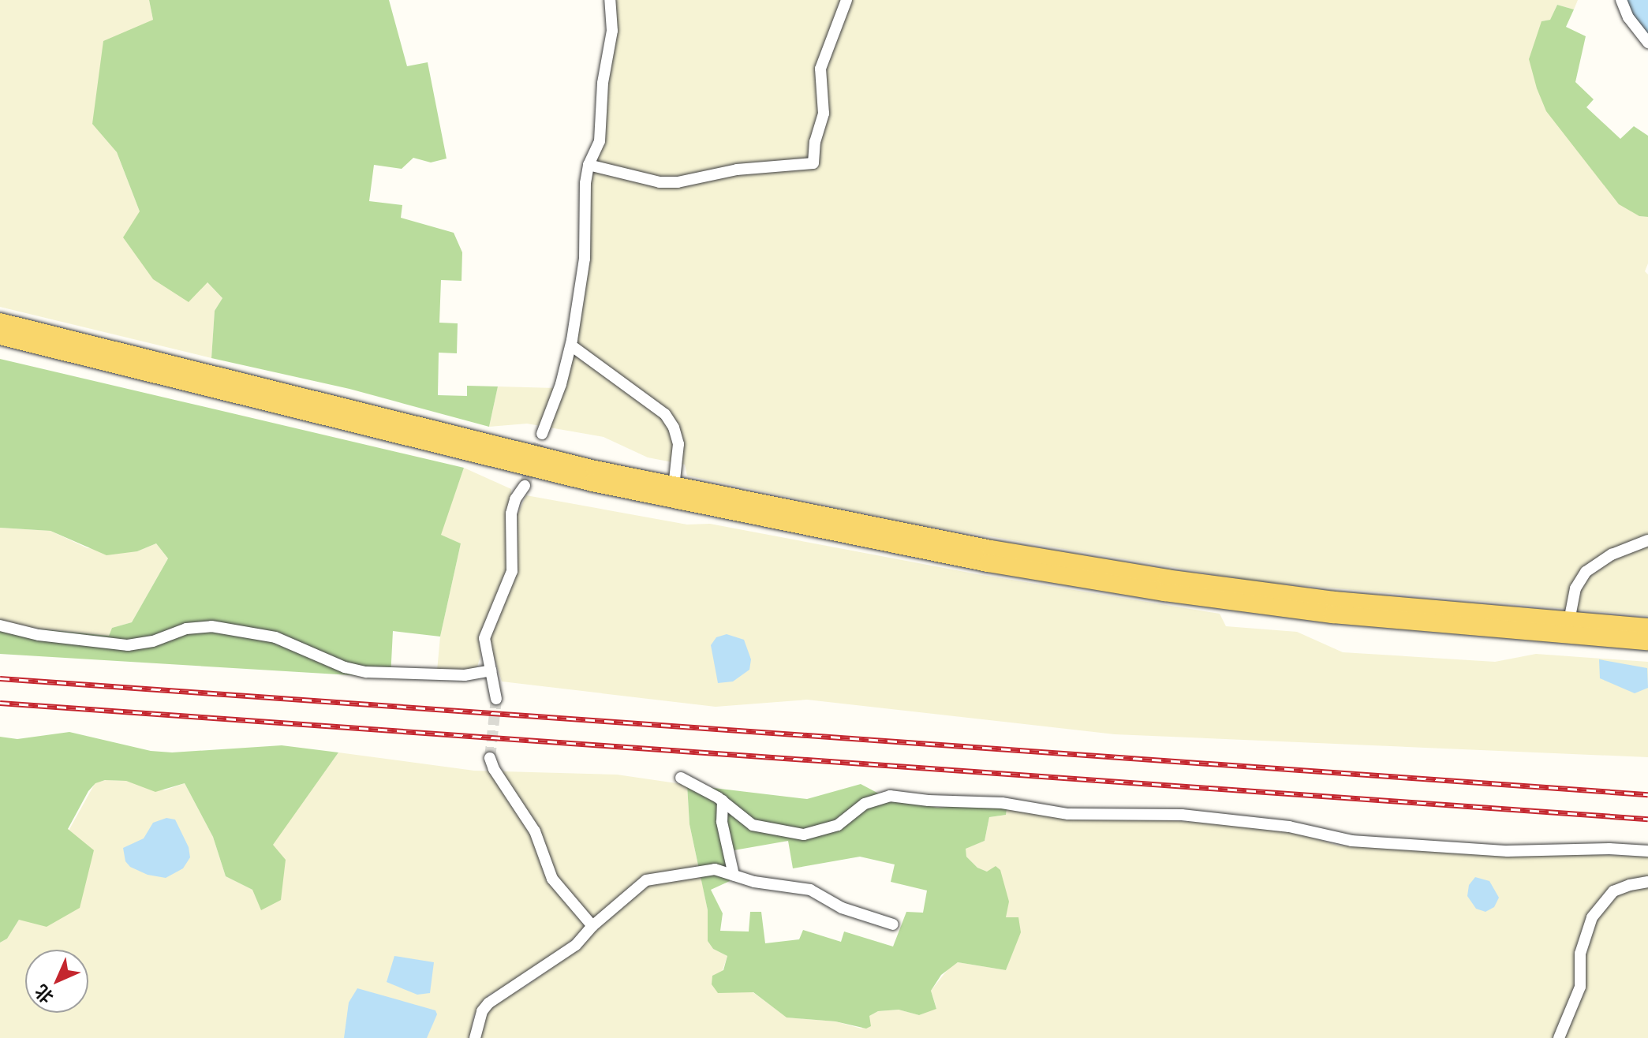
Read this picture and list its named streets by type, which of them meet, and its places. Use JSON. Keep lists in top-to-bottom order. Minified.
{"north":"bottom left"}
